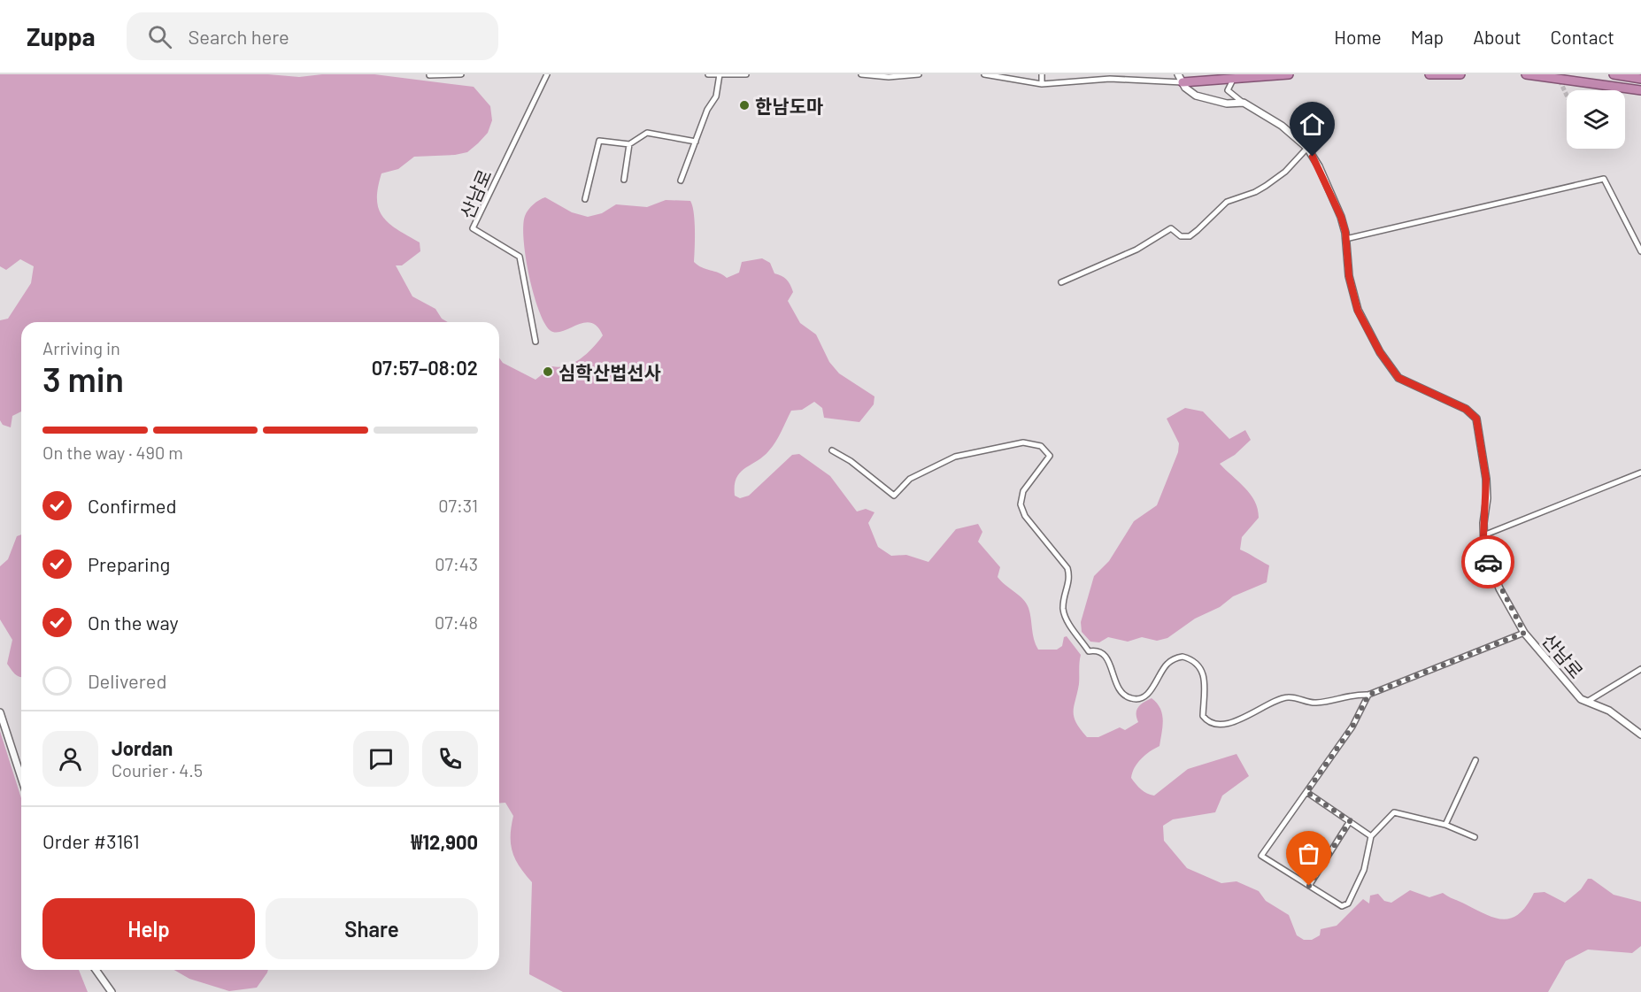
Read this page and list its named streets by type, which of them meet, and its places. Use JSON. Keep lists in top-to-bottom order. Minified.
{"streets":{"street":["산남로"]},"places":["한남도마","심학산법선사"],"page":{"header":"Zuppa","search":"Search here","nav":["Home","Map","About","Contact"],"heading":["3 min","Arriving in","07:57–08:02"],"panel":["Jordan","Courier · 4.5","Order #3161","₩12,900"],"bar":"On the way · 490 m","list":[["Confirmed","07:31"],["Preparing","07:43"],["On the way","07:48"],"Delivered"],"buttons":["Help","Share"]}}
